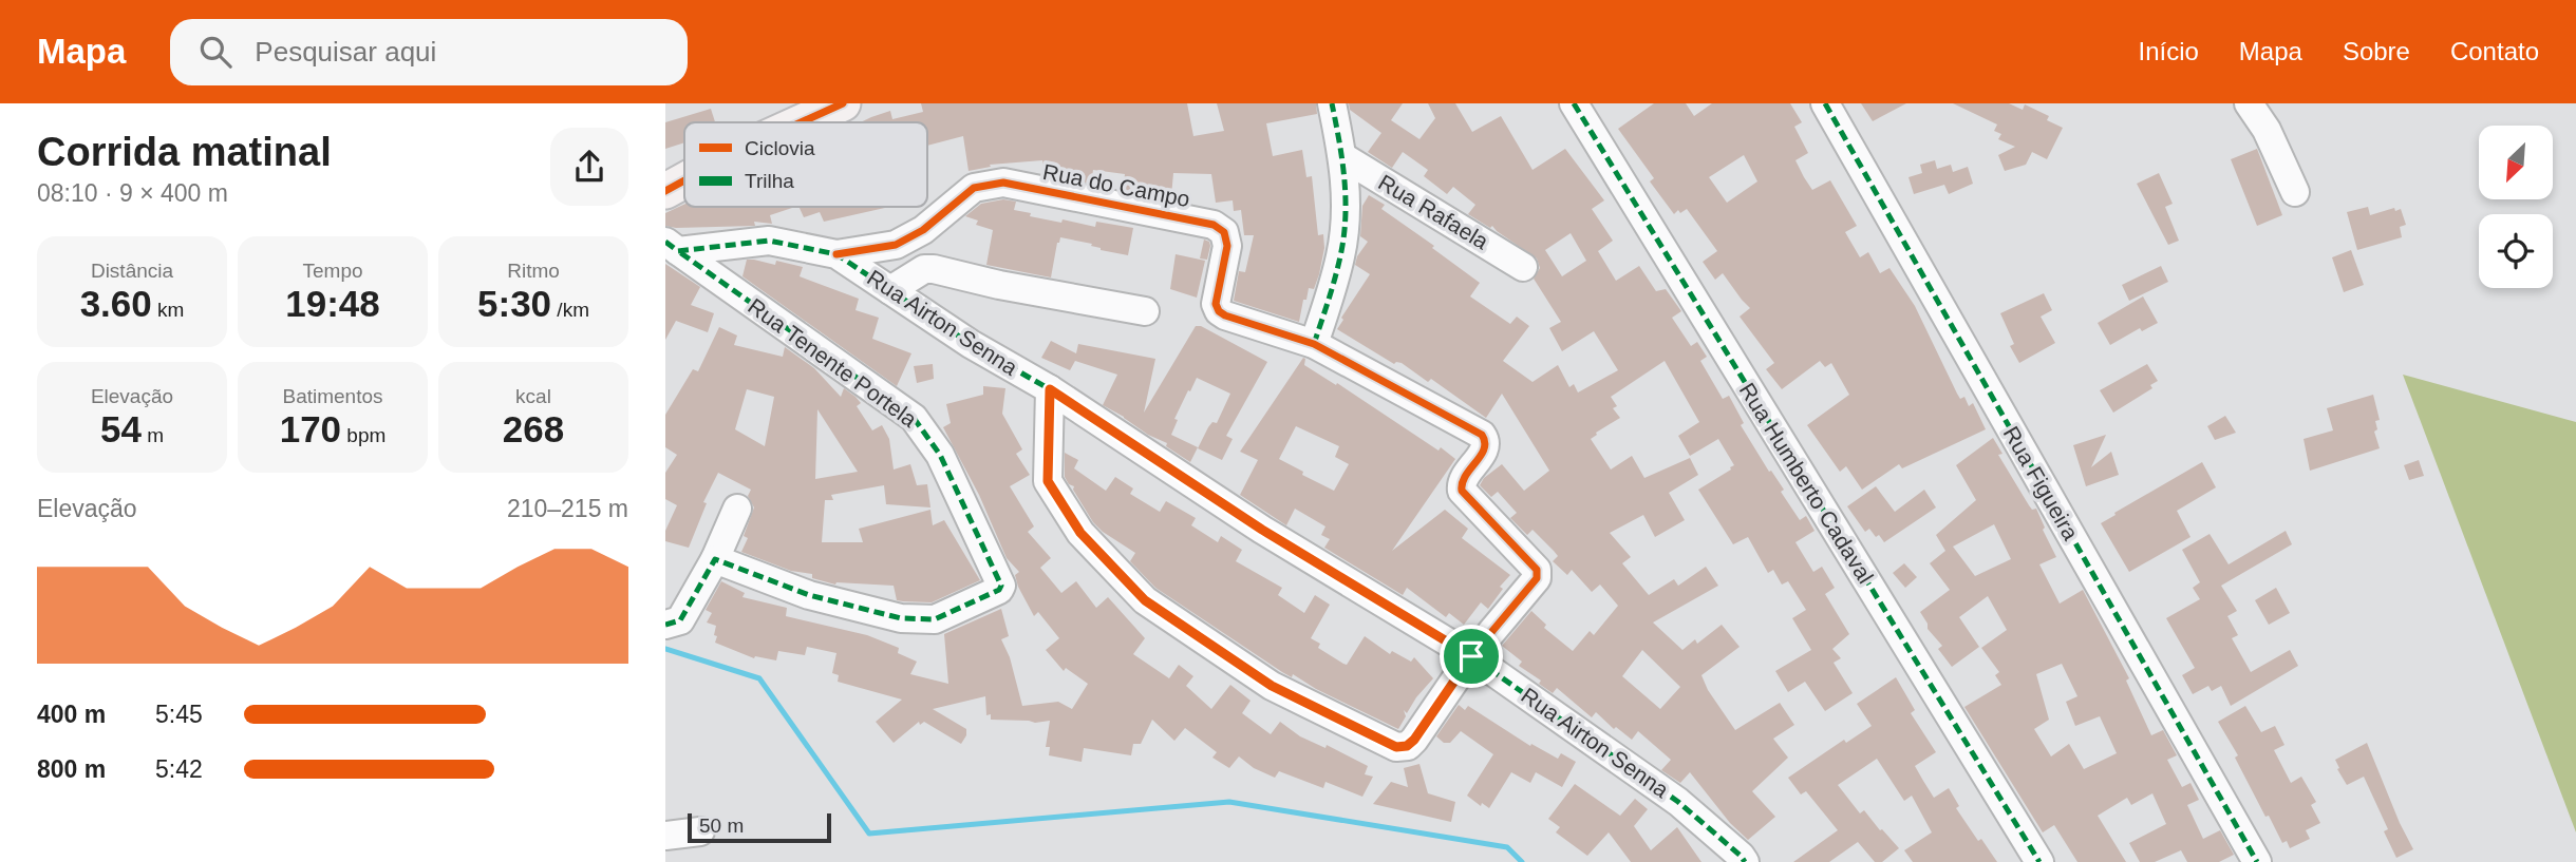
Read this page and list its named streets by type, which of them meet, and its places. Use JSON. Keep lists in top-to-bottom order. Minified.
{"streets":{"street":["Rua do Campo","Rua Rafaela","Rua Airton Senna","Rua Tenente Portela","Rua Humberto Cadaval","Rua Figueira"]},"crossings":[["Rua do Campo","Rua Airton Senna"],["Rua Airton Senna","Rua Tenente Portela"]],"legend":["Ciclovia","Trilha"],"scale_bar":"50 m","north":"bottom left","page":{"header":"Mapa","search":"Pesquisar aqui","nav":["Início","Mapa","Sobre","Contato"],"heading":["Corrida matinal","08:10 · 9 × 400 m"],"stats":[["Distância","3.60 km"],["Tempo","19:48"],["Ritmo","5:30 /km"],["Elevação","54 m"],["Batimentos","170 bpm"],["kcal","268"]],"chart":["Elevação","210–215 m"],"list":[{"name":"400 m","note":"5:45"},{"name":"800 m","note":"5:42"}],"scale":"50 m"}}
